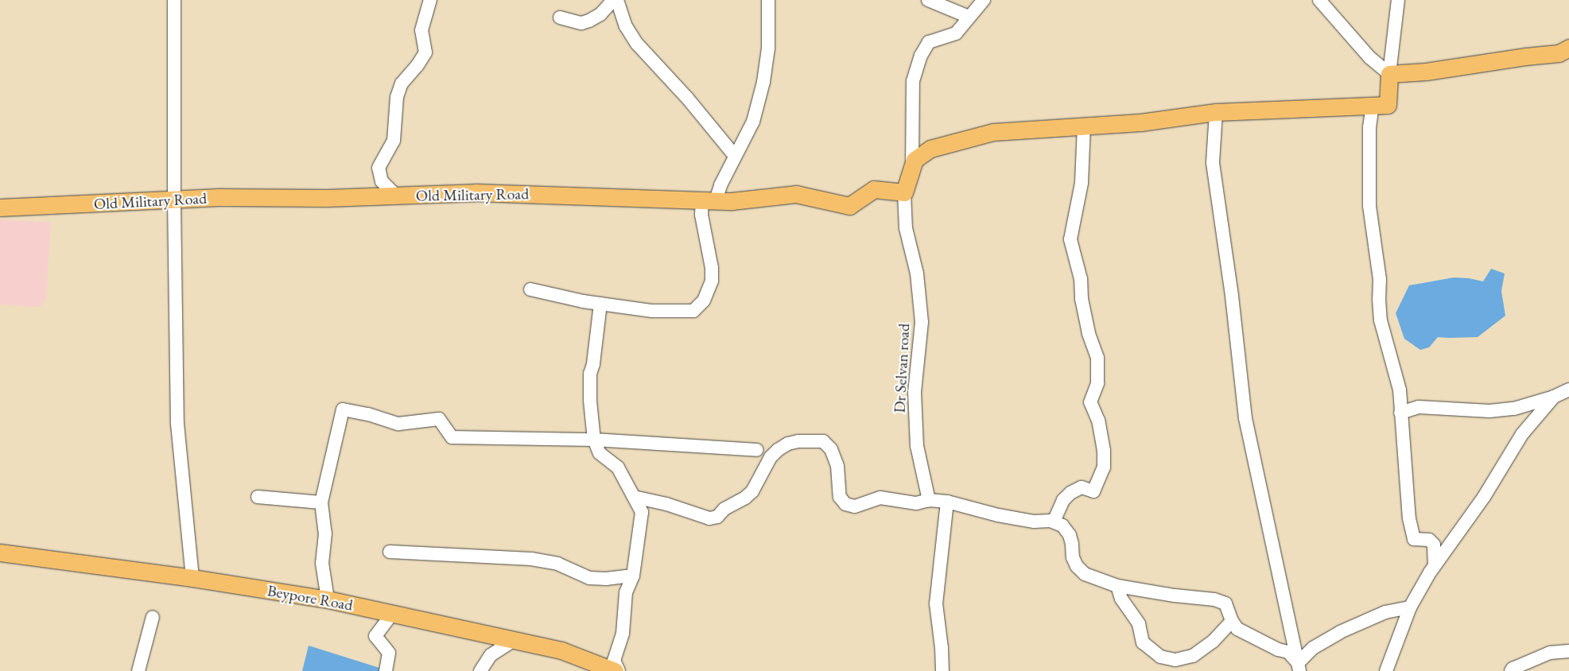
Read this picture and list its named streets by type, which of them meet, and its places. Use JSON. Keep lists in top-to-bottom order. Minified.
{"streets":{"main road":["Old Military Road","Beypore Road"],"street":["Dr Selvan road"]},"crossings":[["Old Military Road","Dr Selvan road"]]}
